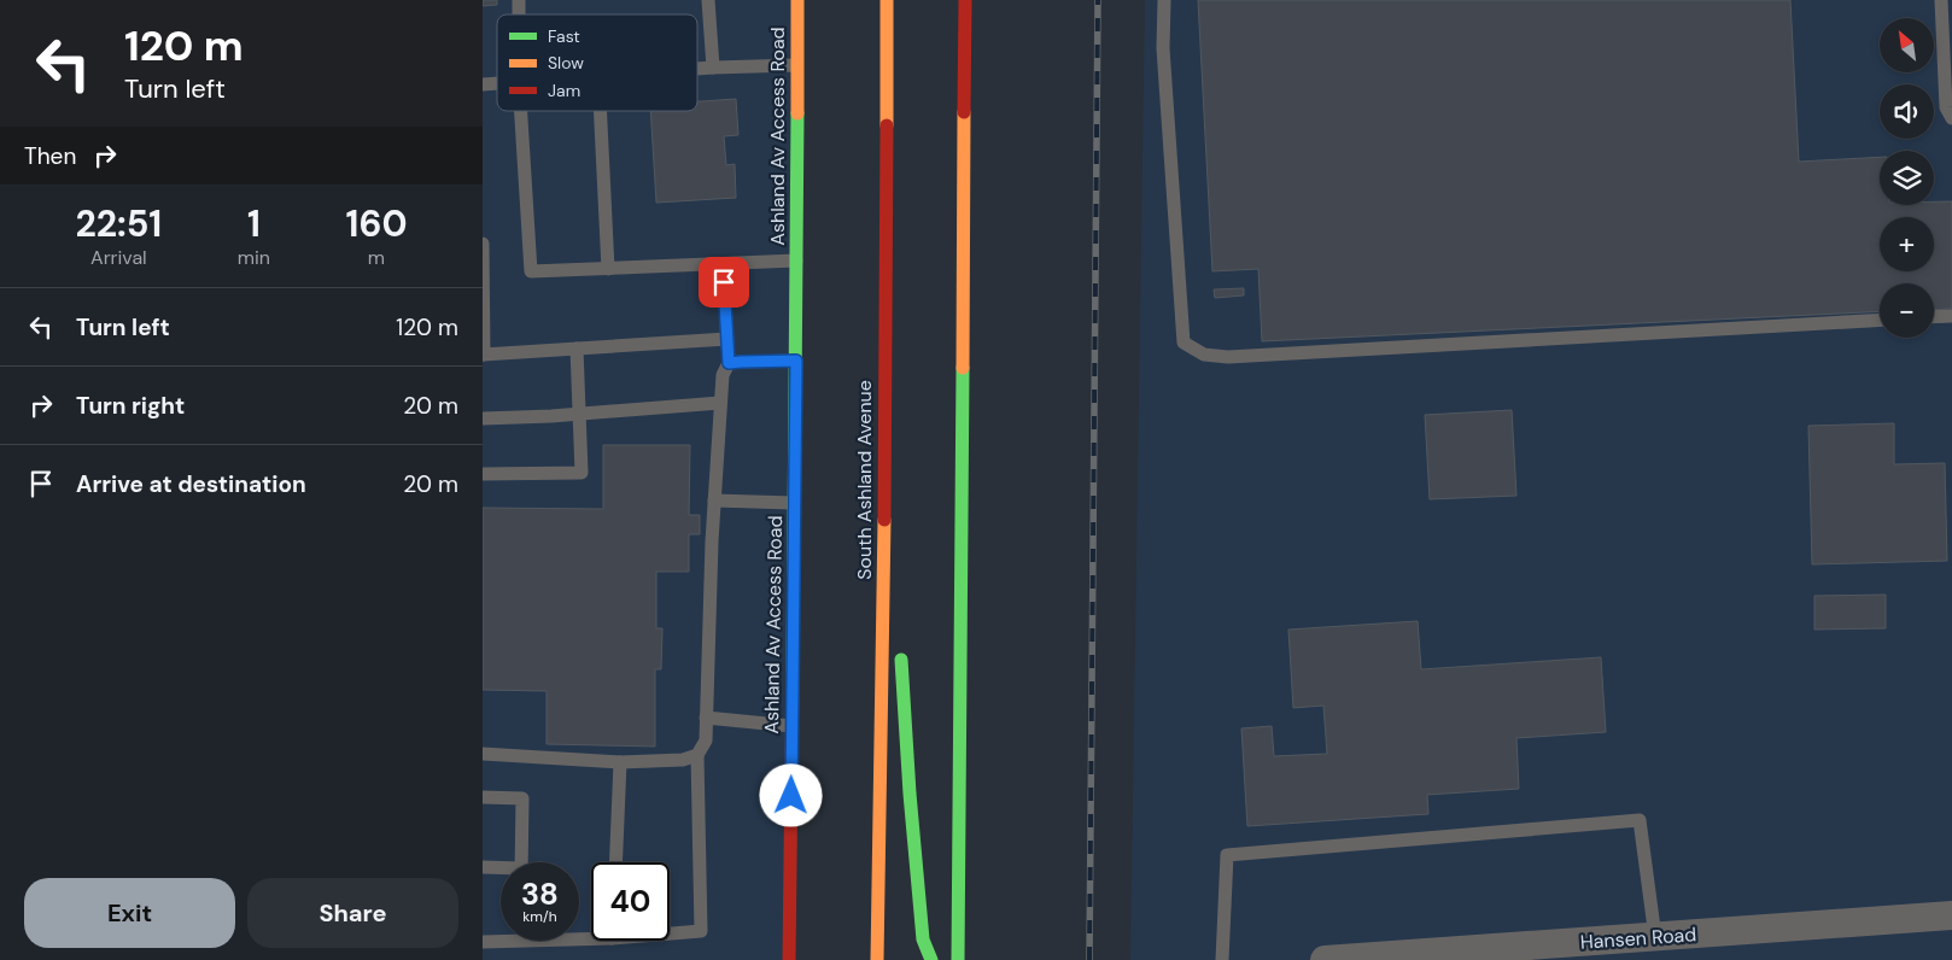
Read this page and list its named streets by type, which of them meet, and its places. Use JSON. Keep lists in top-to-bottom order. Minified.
{"streets":{"main road":["Ashland Av Access Road","South Ashland Avenue"],"street":["Hansen Road"]},"legend":["Fast","Slow","Jam"],"north":"top left","page":{"turn":["120 m","Turn left"],"map_buttons":["+","−"],"then":"Then","eta":["22:51","Arrival","1","min","160","m"],"list":[{"name":"Turn left","value":"120 m"},{"name":"Turn right","value":"20 m"},{"name":"Arrive at destination","value":"20 m"}],"speed":"38 km/h","limit":"40","buttons":["Exit","Share"]}}
